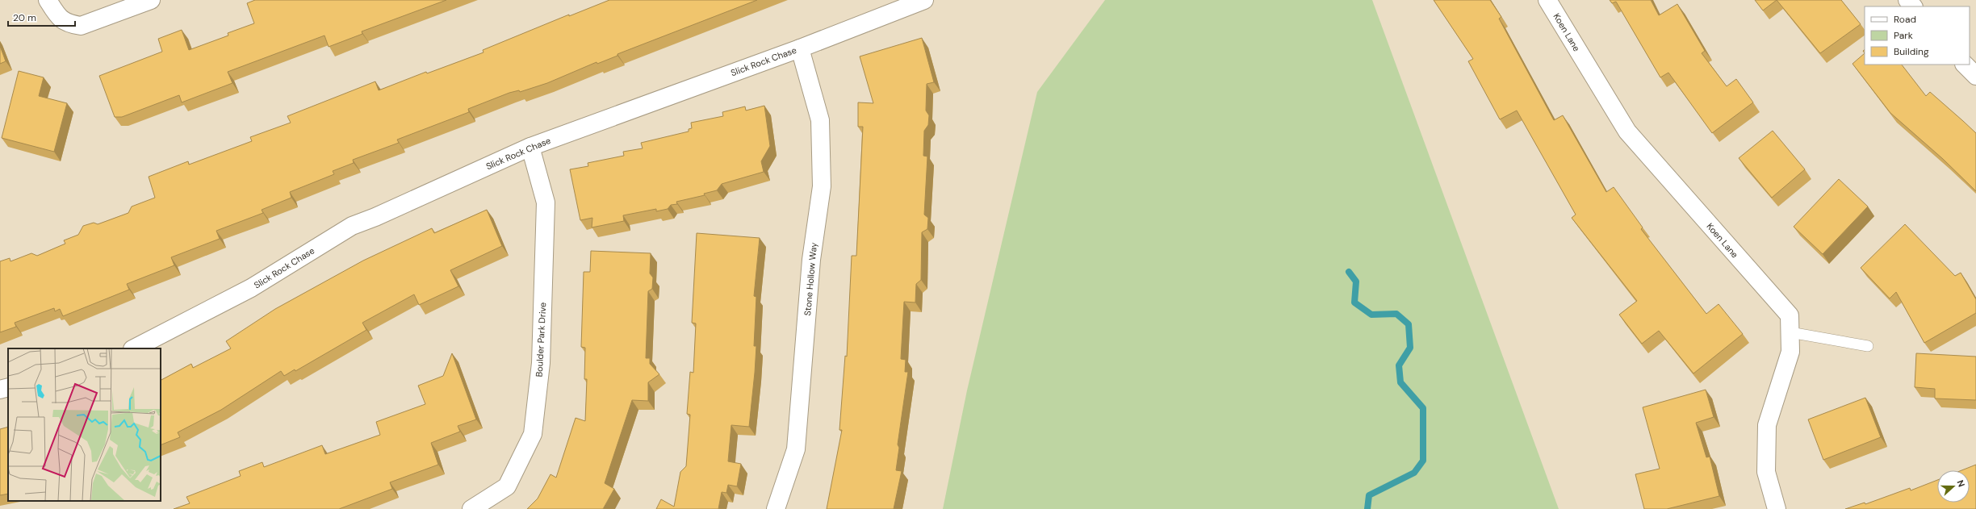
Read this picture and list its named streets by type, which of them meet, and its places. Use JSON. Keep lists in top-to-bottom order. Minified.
{"streets":{"street":["Koen Lane","Slick Rock Chase","Stone Hollow Way","Boulder Park Drive"]},"crossings":[["Slick Rock Chase","Stone Hollow Way"],["Slick Rock Chase","Boulder Park Drive"]],"legend":["Road","Park","Building"],"scale_bar":"20 m","north":"right"}
